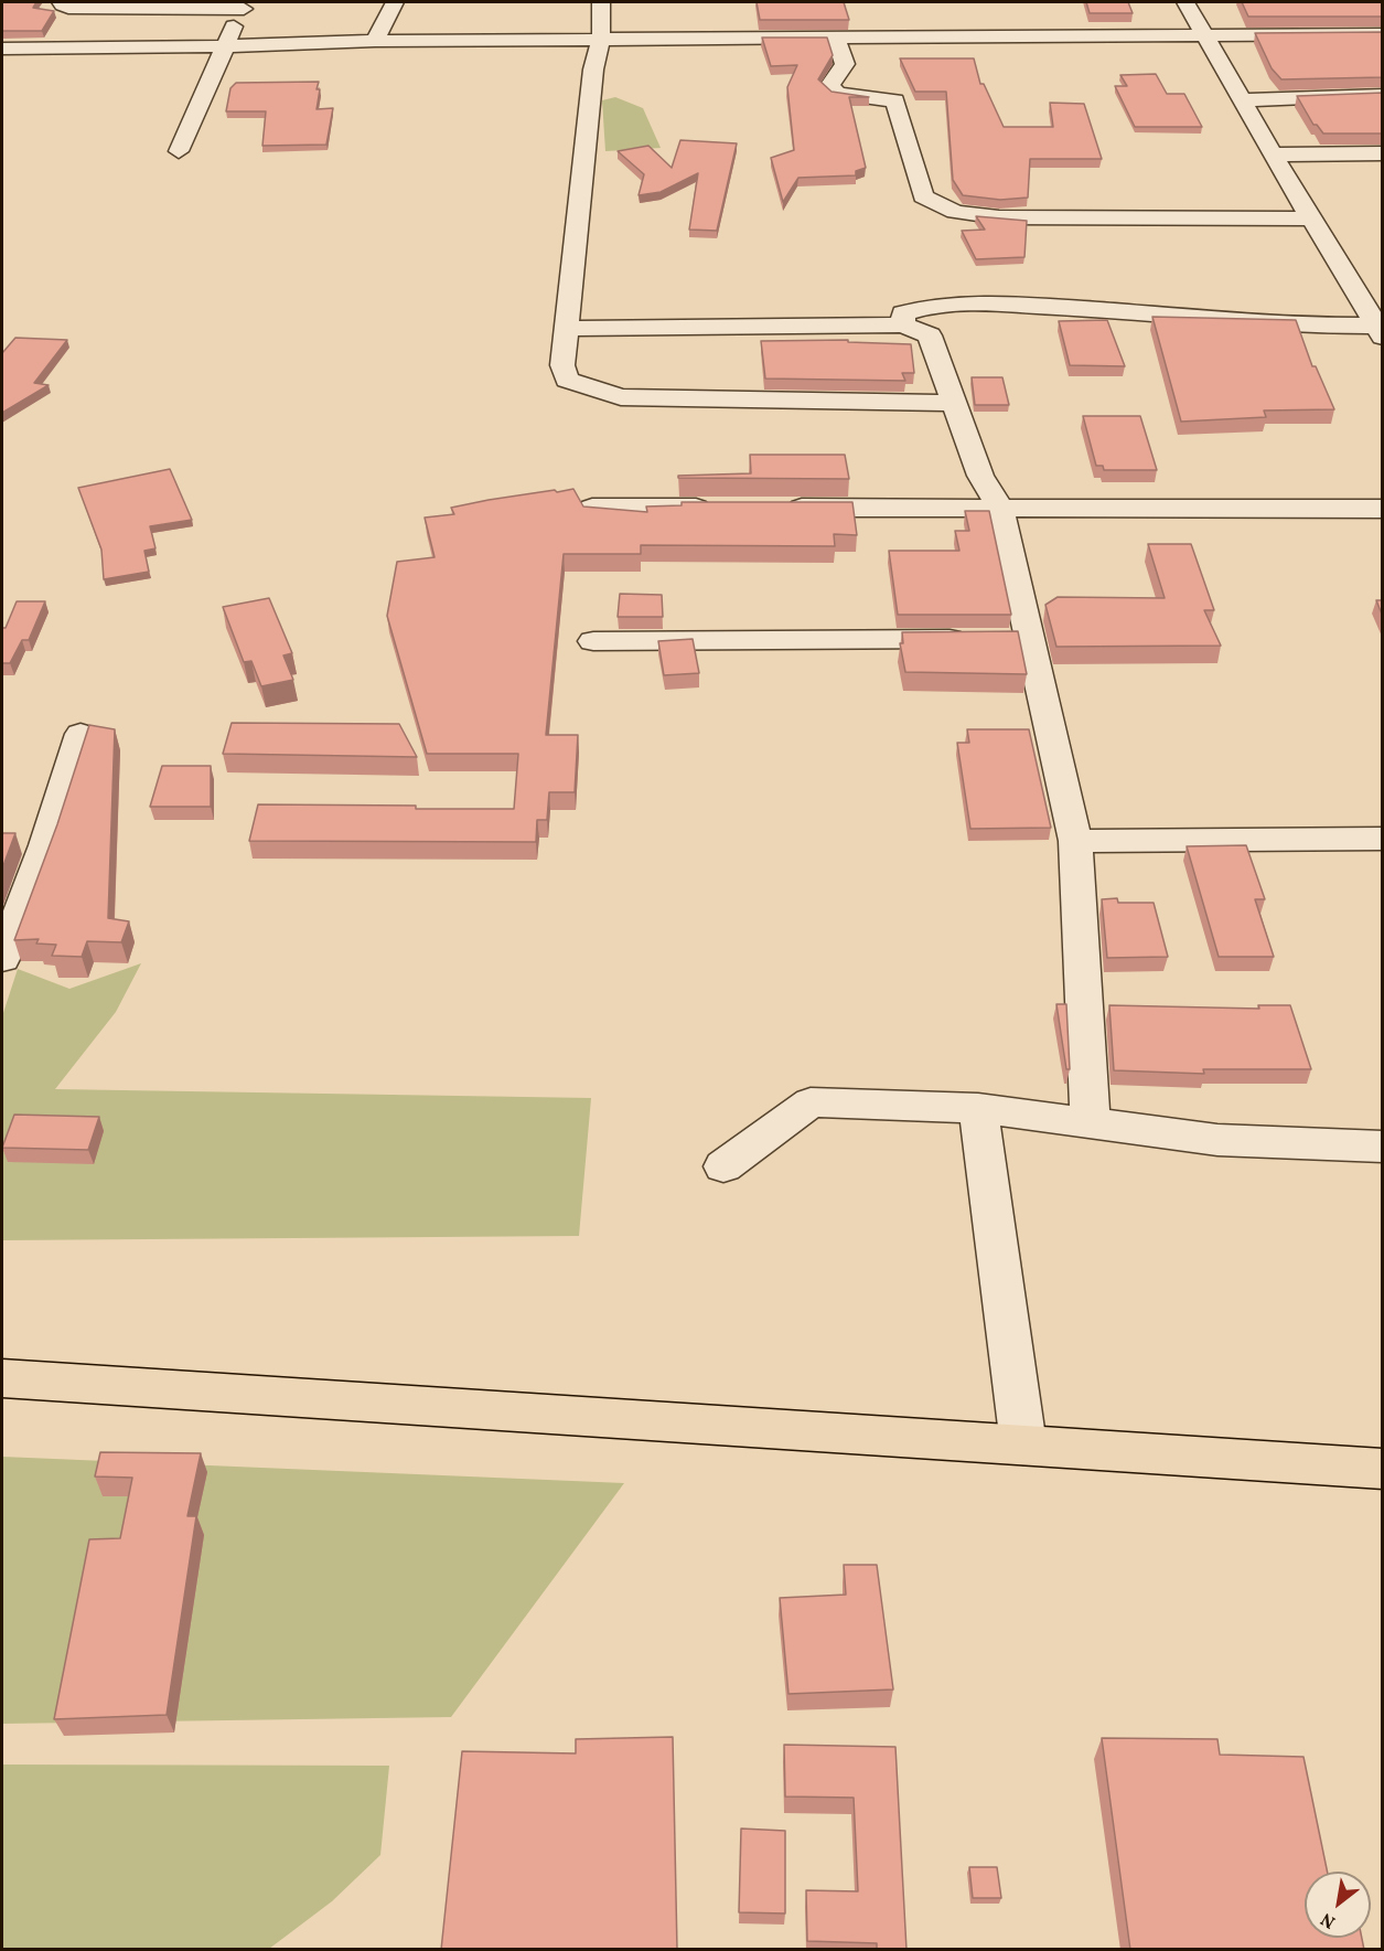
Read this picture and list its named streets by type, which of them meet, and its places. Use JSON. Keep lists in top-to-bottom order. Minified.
{"north":"bottom left"}
